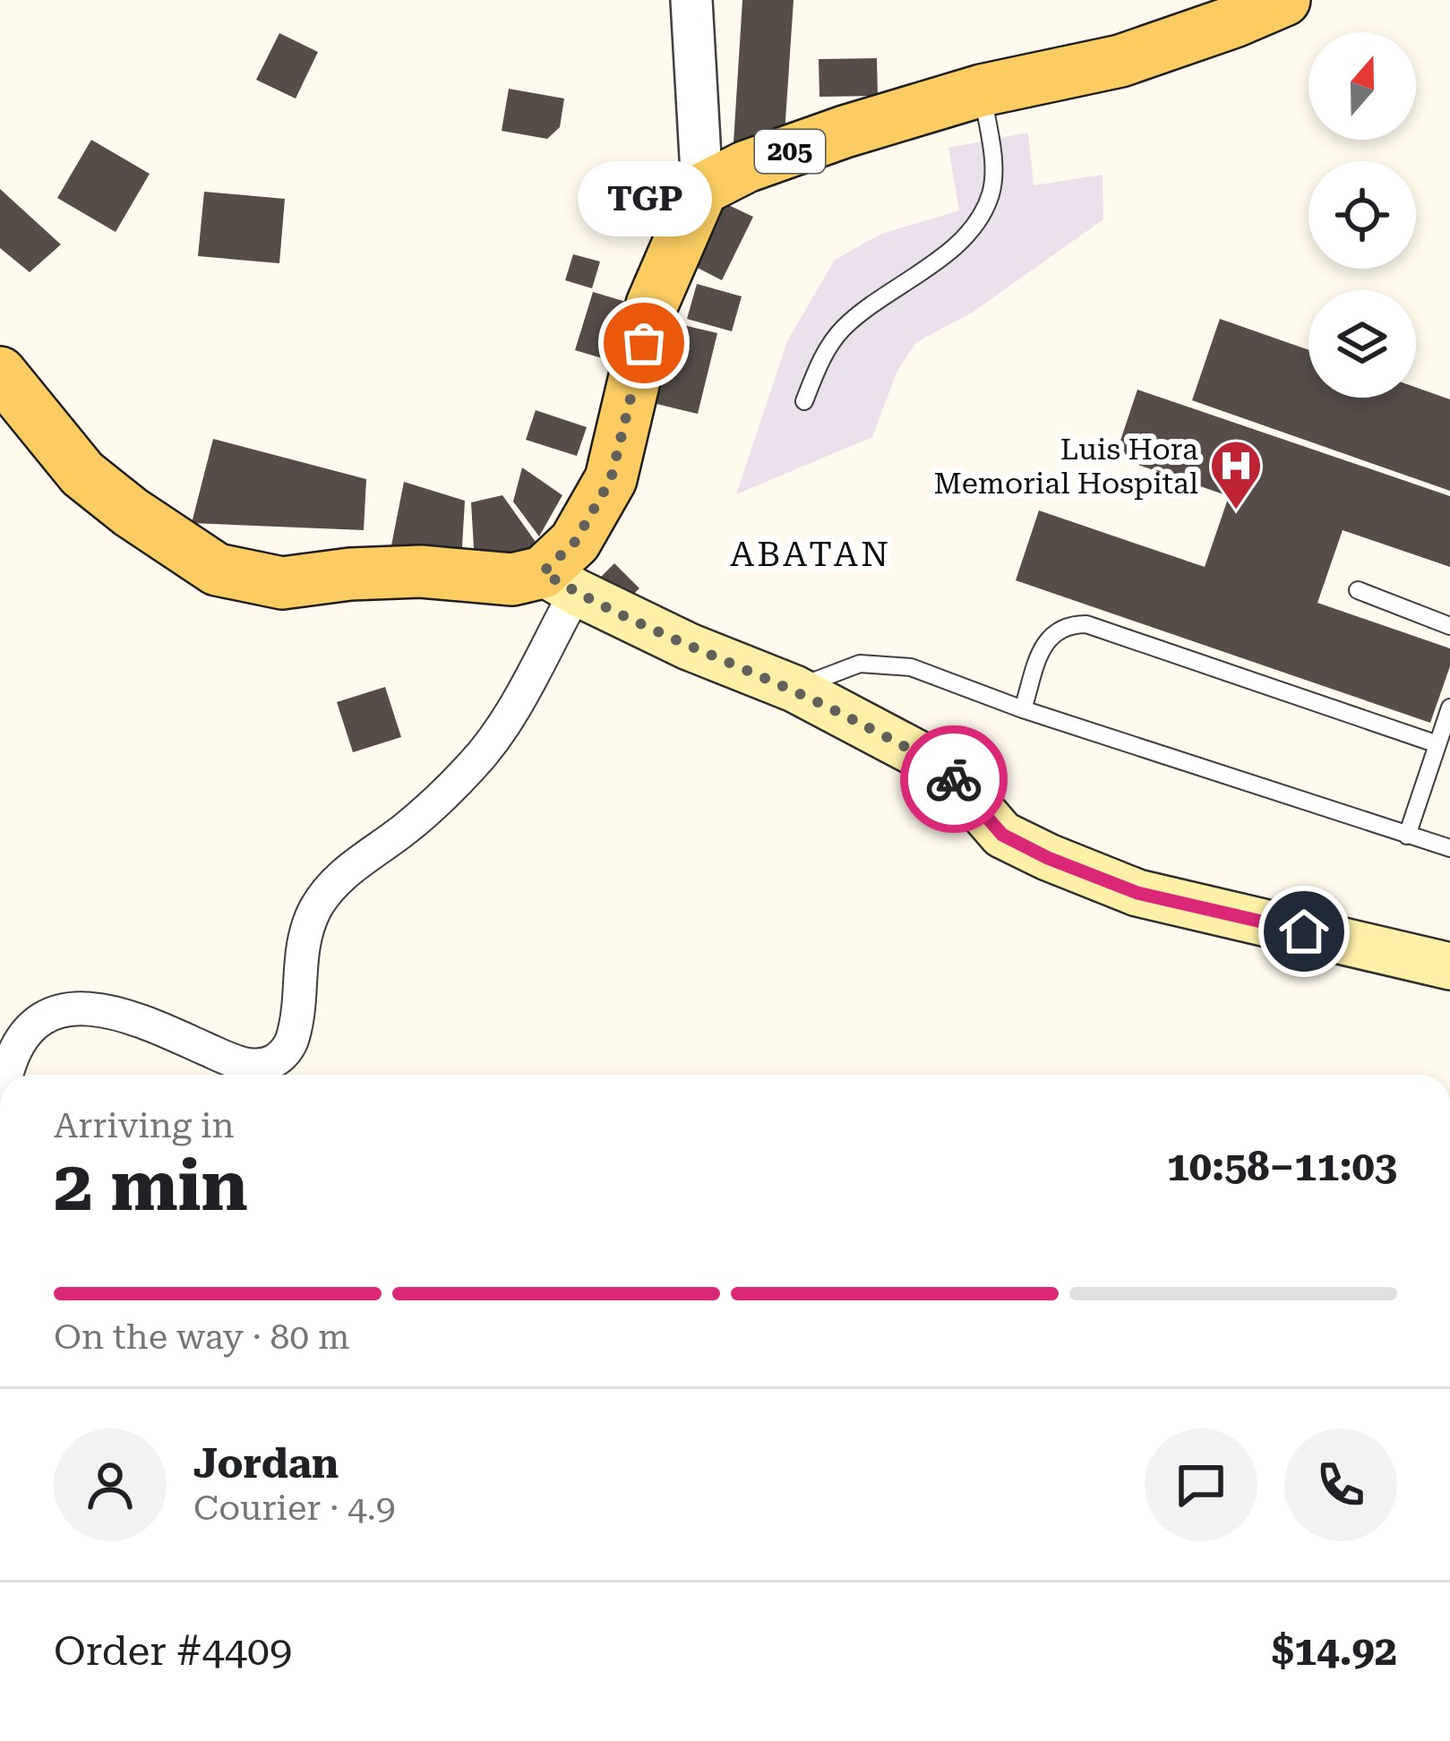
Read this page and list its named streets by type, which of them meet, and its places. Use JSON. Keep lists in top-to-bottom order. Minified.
{"streets":{"main road":["205"]},"districts":["ABATAN"],"places":{"other":["TGP"],"hospital":["Luis Hora Memorial Hospital"]},"north":"top","page":{"bubble":"TGP","heading":["2 min","Arriving in","10:58–11:03"],"panel":["Jordan","Courier · 4.9","Order #4409","$14.92"],"bar":"On the way · 80 m"}}
